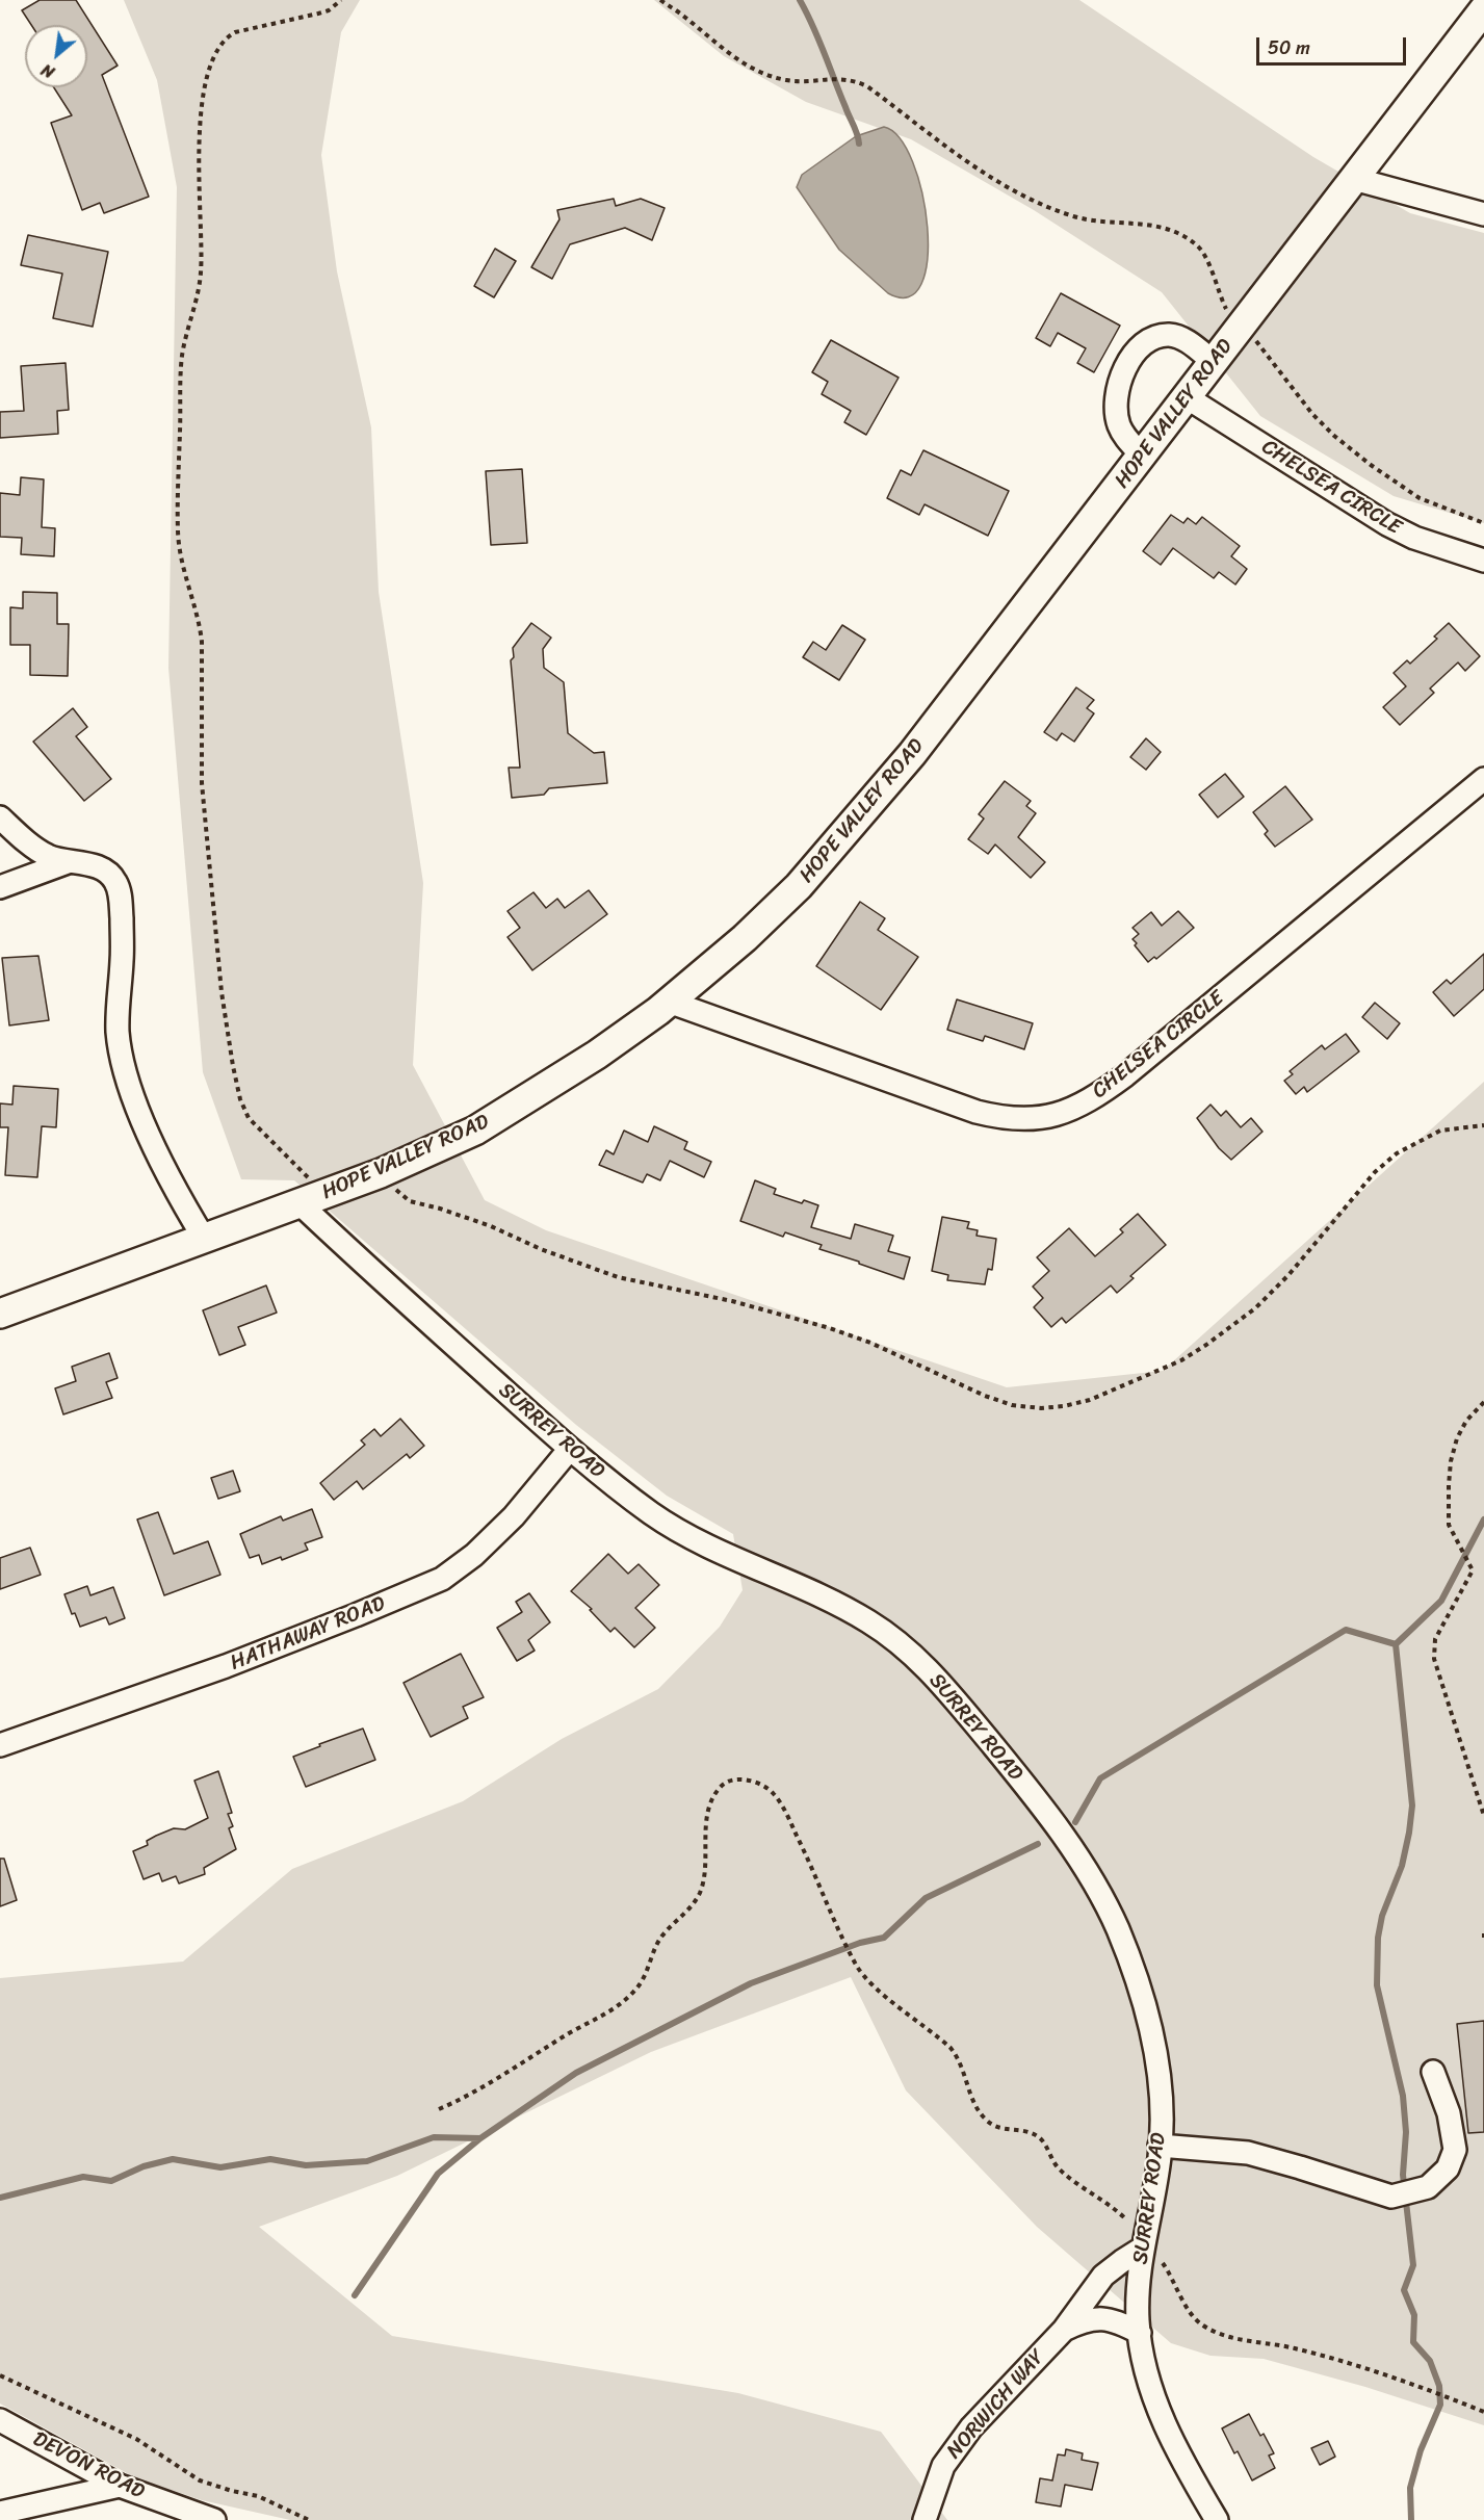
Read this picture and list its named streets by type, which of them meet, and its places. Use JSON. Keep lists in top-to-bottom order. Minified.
{"streets":{"main road":["HOPE VALLEY ROAD"],"street":["CHELSEA CIRCLE","SURREY ROAD","HATHAWAY ROAD","NORWICH WAY","DEVON ROAD"]},"crossings":[["HOPE VALLEY ROAD","CHELSEA CIRCLE"],["HOPE VALLEY ROAD","SURREY ROAD"],["SURREY ROAD","HATHAWAY ROAD"],["SURREY ROAD","NORWICH WAY"]],"scale_bar":"50 m","north":"bottom left"}
